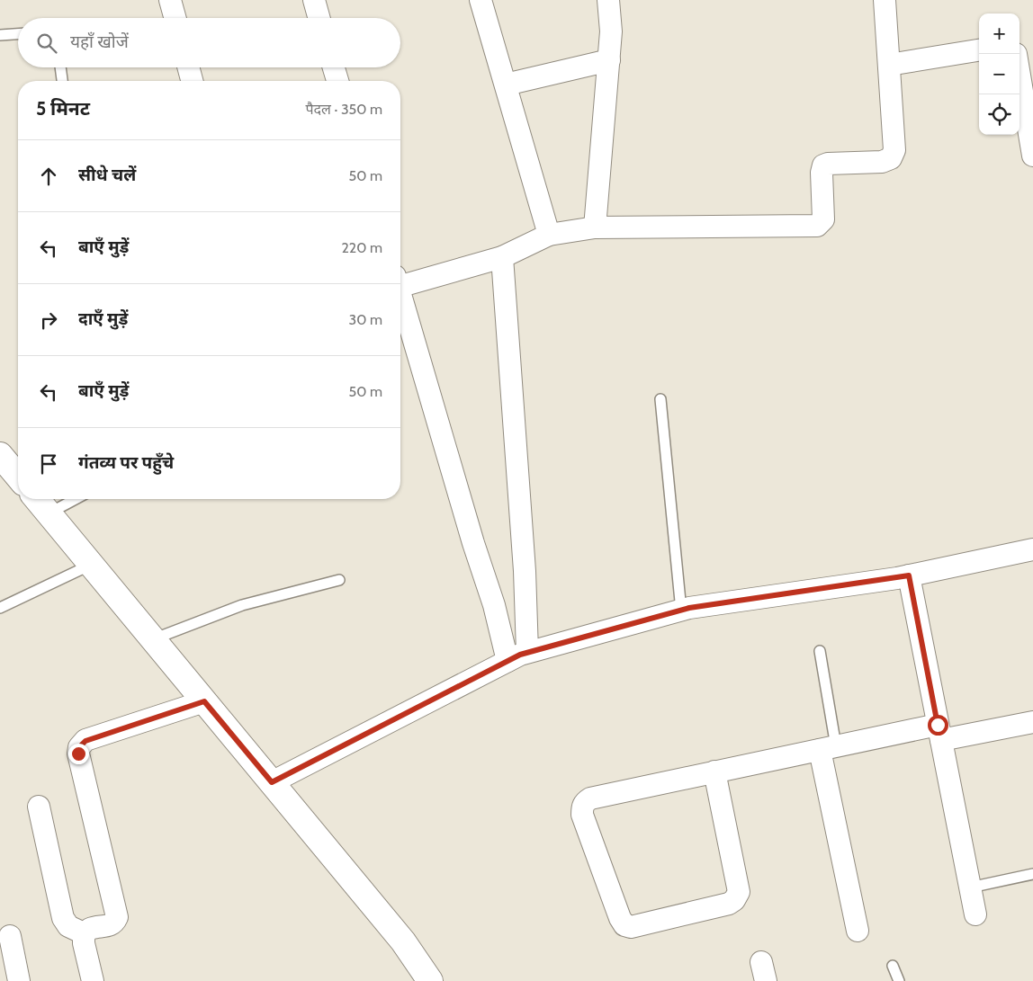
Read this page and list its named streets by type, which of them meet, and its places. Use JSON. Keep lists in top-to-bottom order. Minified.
{"page":{"map_buttons":["+","−"],"search":"यहाँ खोजें","heading":["5 मिनट","पैदल · 350 m"],"list":[["सीधे चलें","50 m"],["बाएँ मुड़ें","220 m"],["दाएँ मुड़ें","30 m"],["बाएँ मुड़ें","50 m"],"गंतव्य पर पहुँचे"]}}
